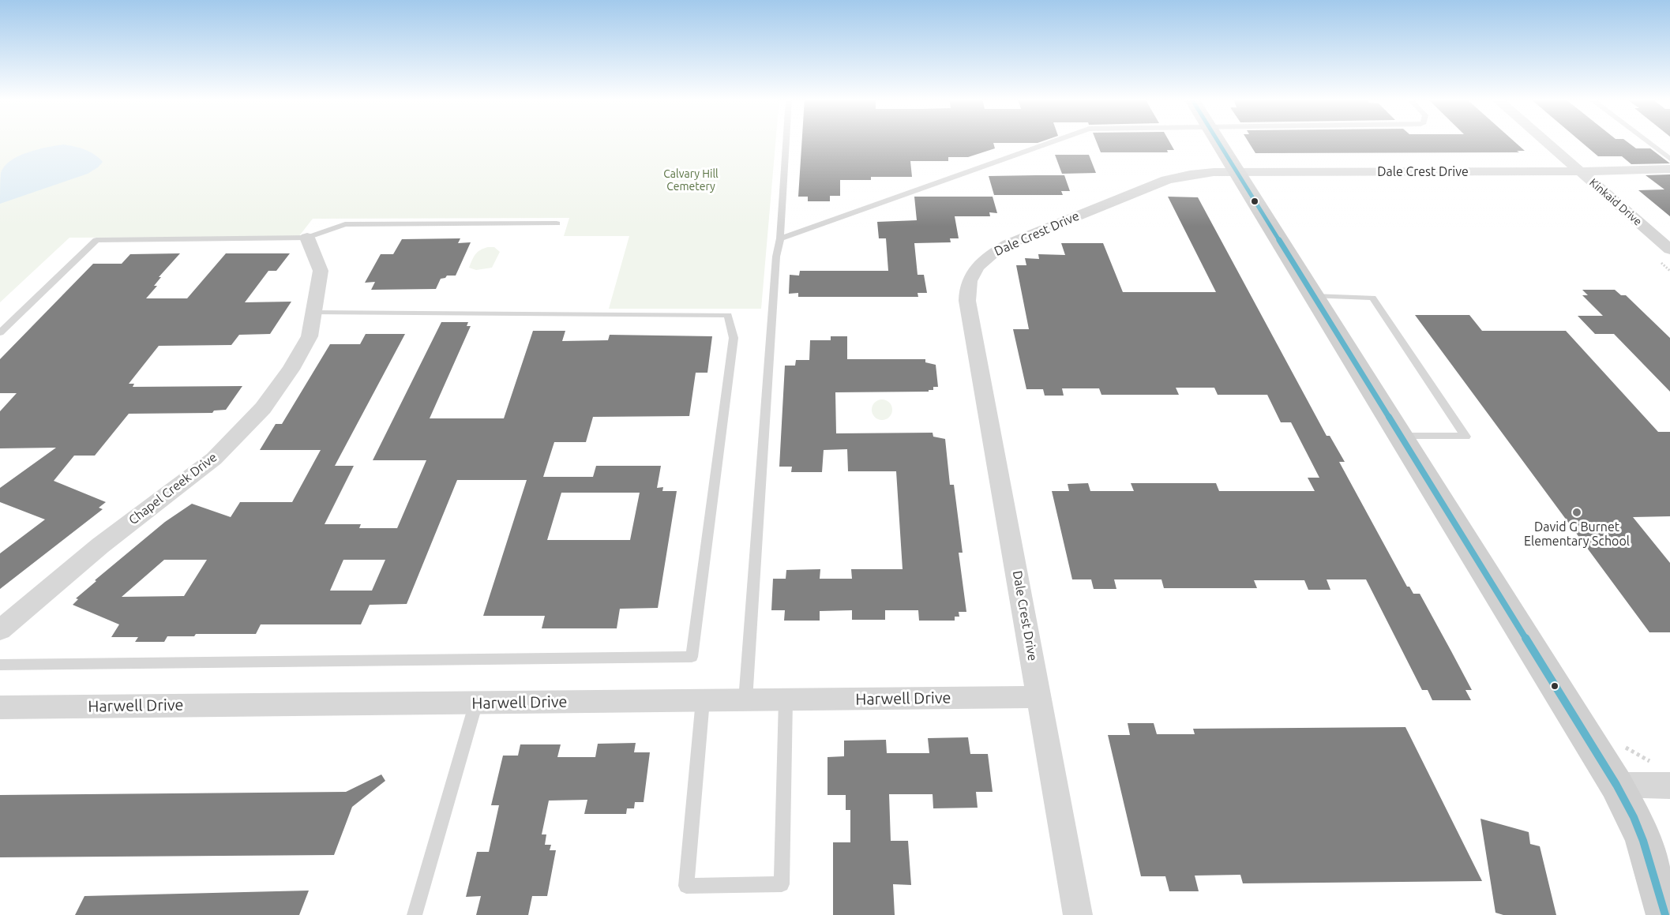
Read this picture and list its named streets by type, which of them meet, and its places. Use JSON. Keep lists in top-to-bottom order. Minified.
{"streets":{"street":["Dale Crest Drive","Kinkaid Drive","Chapel Creek Drive","Harwell Drive"]},"crossings":[["Dale Crest Drive","Kinkaid Drive"],["Dale Crest Drive","Harwell Drive"]],"parks":["Calvary Hill Cemetery"],"places":["David G Burnet Elementary School"]}
